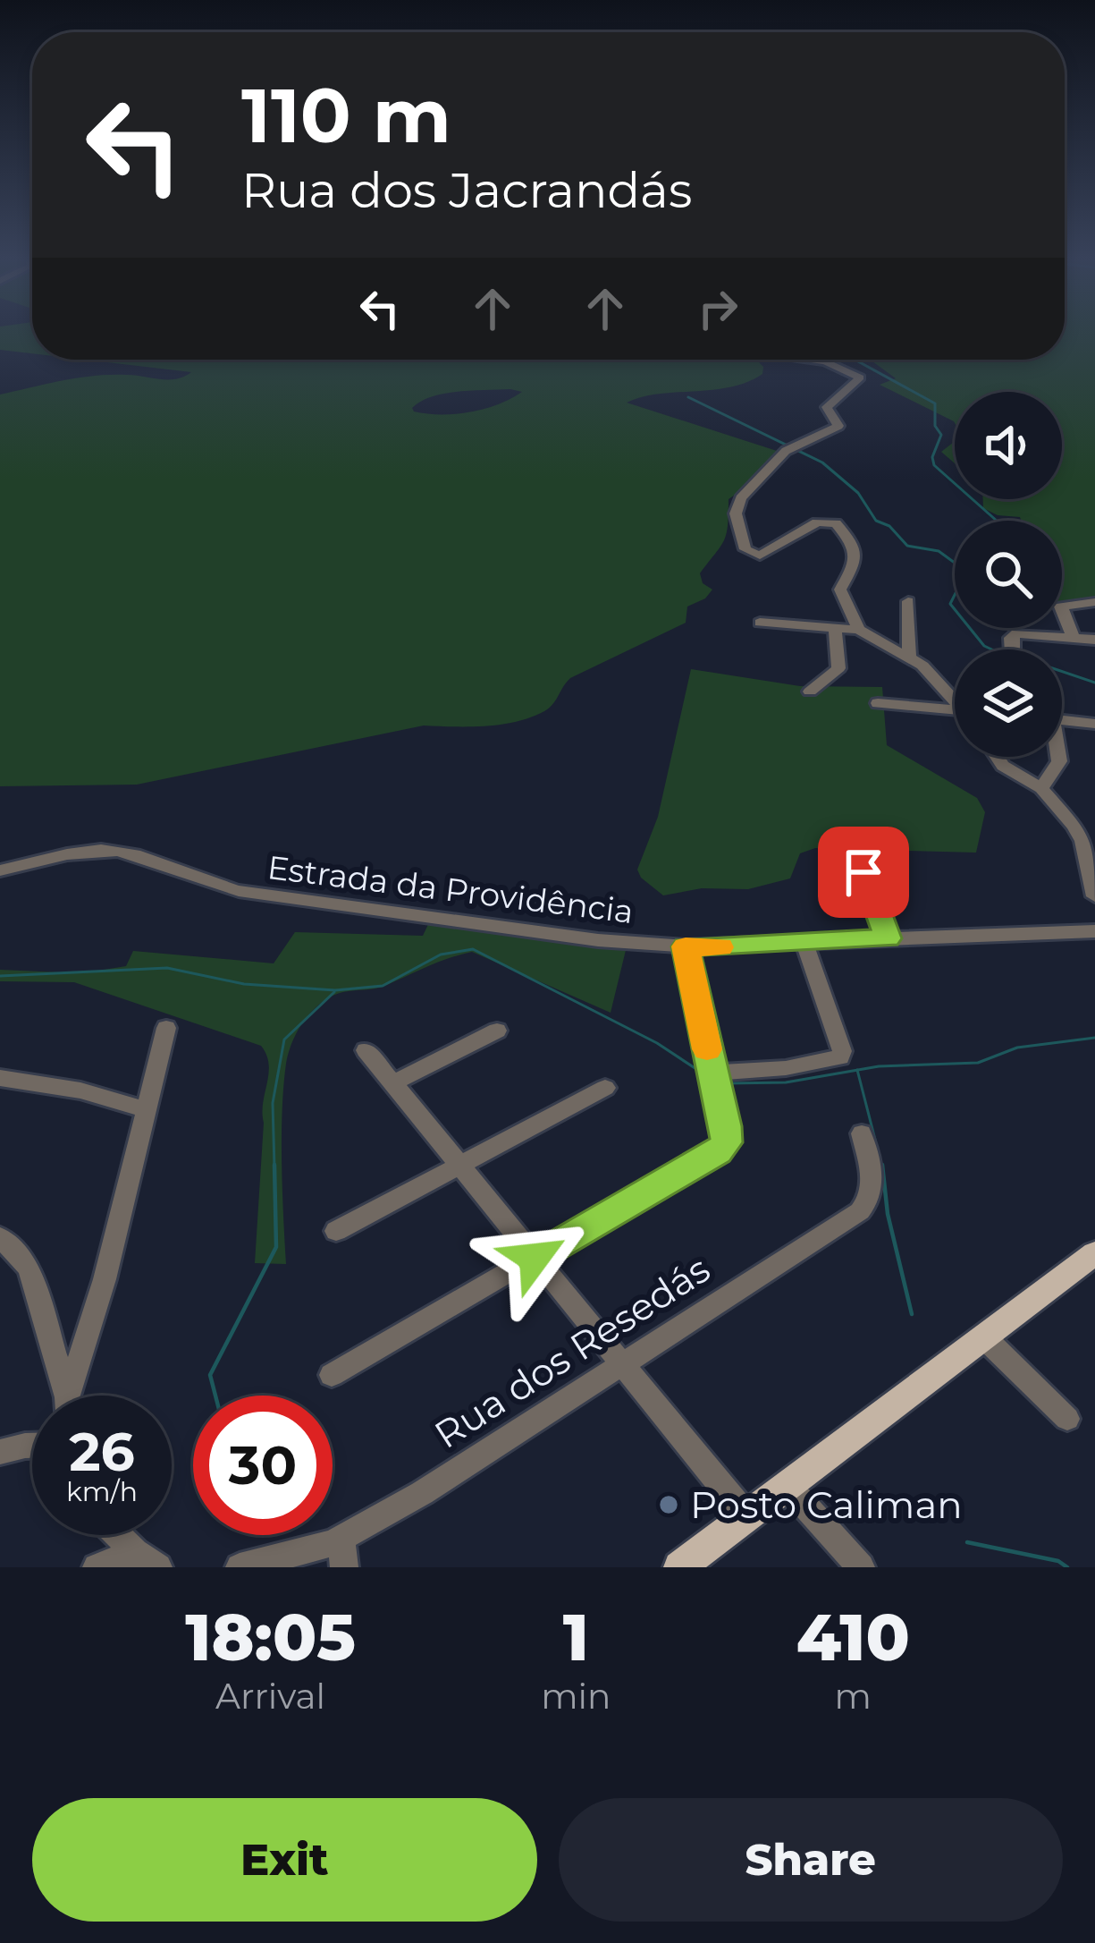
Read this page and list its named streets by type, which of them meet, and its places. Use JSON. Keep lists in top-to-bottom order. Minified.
{"streets":{"street":["Estrada da Providência","Rua dos Resedás"]},"places":["Posto Caliman"],"page":{"turn":["110 m","Rua dos Jacrandás"],"speed":"26 km/h","limit":"30","eta":["18:05","Arrival","1","min","410","m"],"buttons":["Exit","Share"]}}
